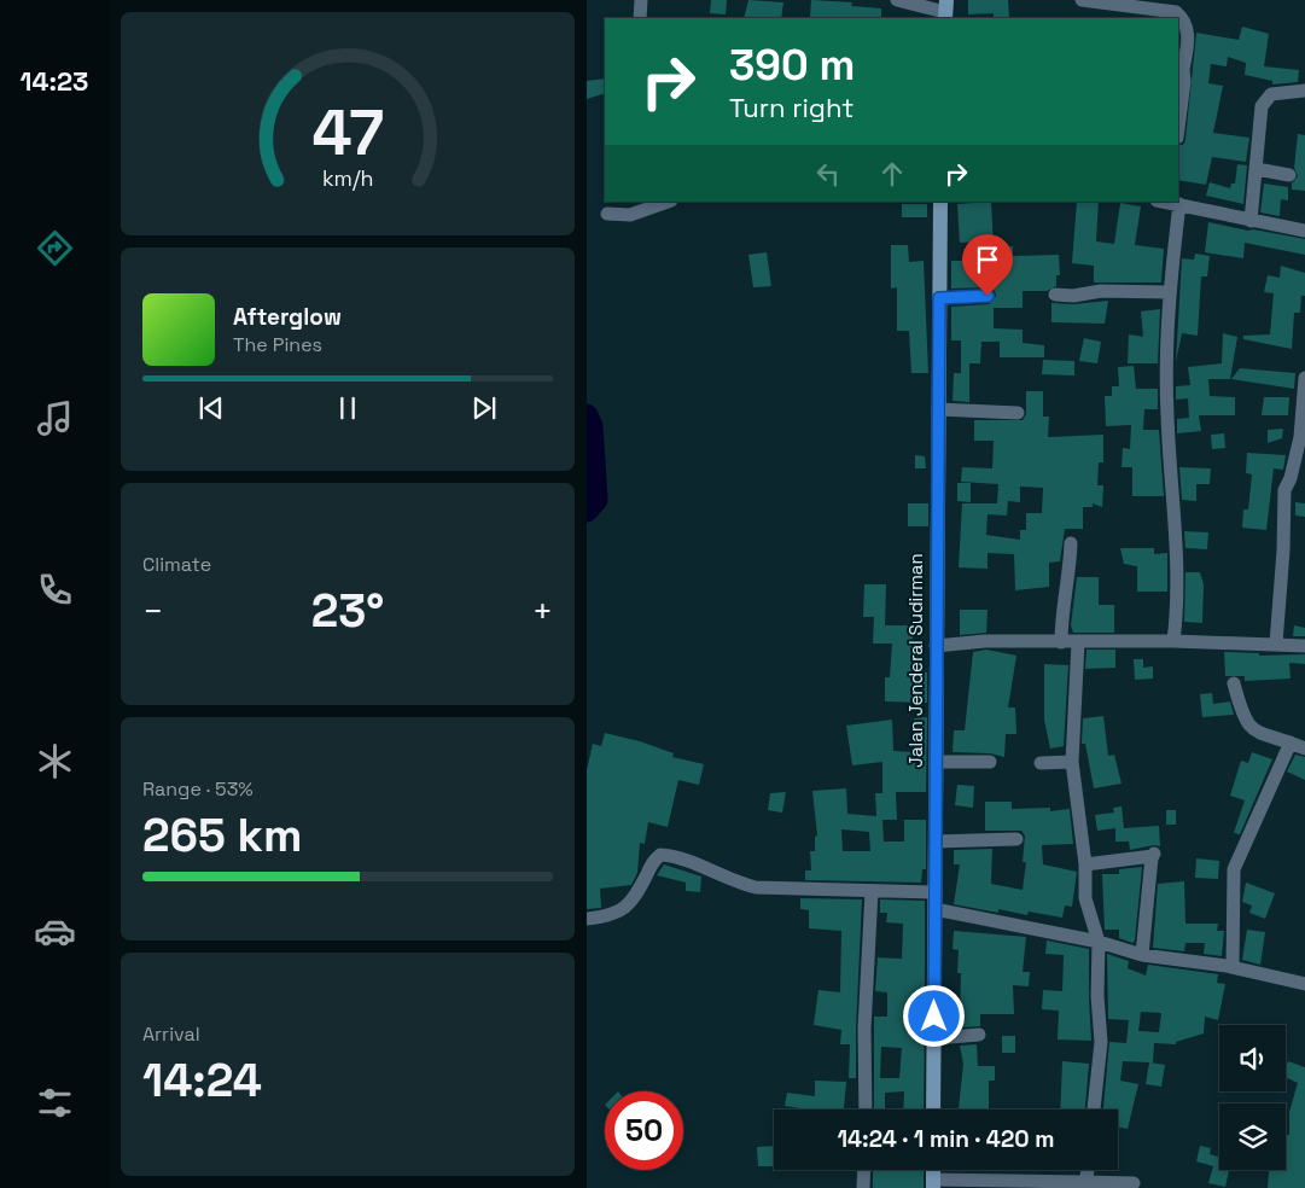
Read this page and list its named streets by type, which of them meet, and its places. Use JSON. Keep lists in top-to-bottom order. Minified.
{"streets":{"main road":["Jalan Jenderal Sudirman"]},"page":{"tabs":"14:23","turn":["390 m","Turn right"],"song":["Afterglow","The Pines"],"tile":["Climate",["Range · 53%","265 km"],["Arrival","14:24"]],"heat":["−","23°","+"],"limit":"50","trip":"14:24 · 1 min · 420 m","gauge":["47","km/h"]}}
